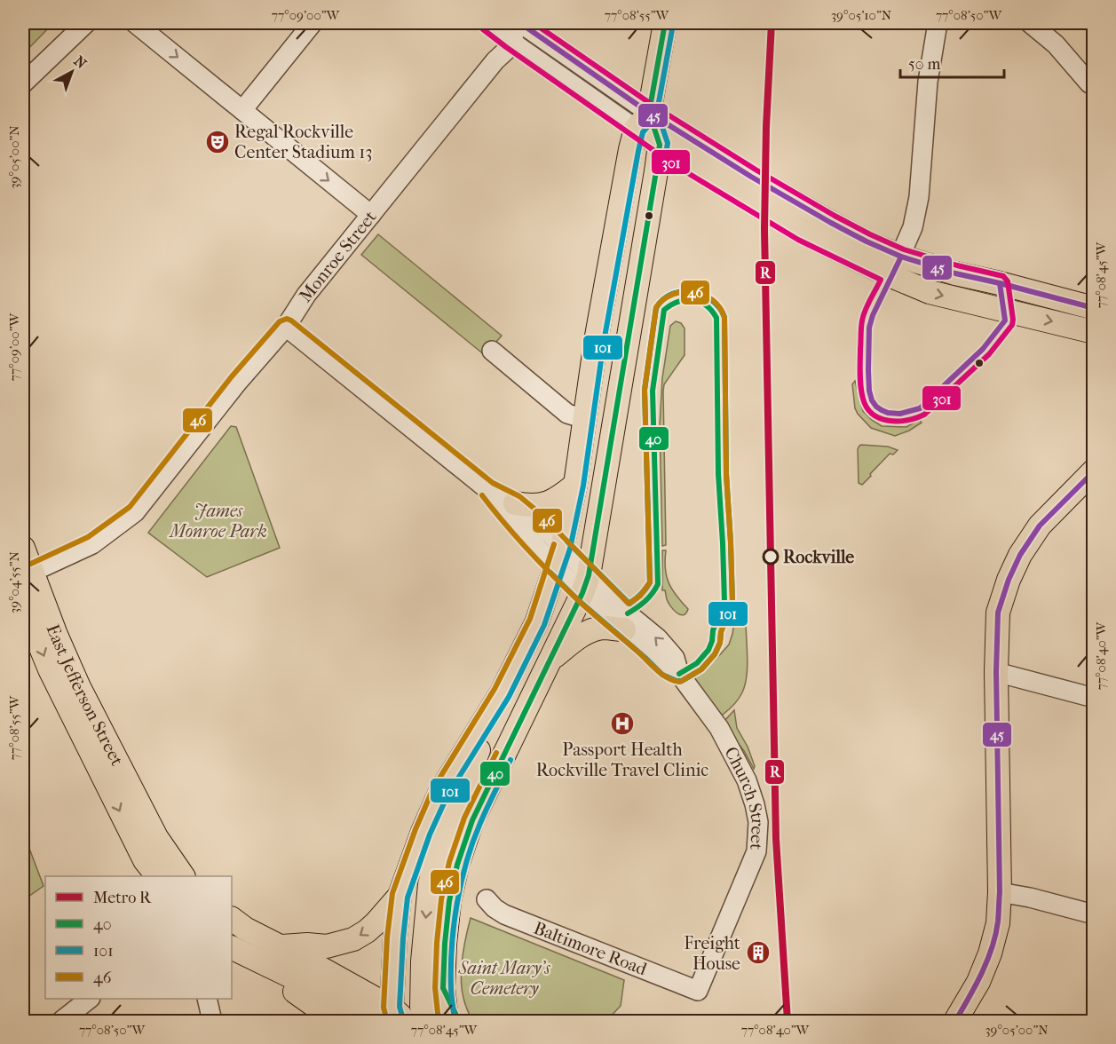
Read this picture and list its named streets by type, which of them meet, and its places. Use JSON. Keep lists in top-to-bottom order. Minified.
{"streets":{"main road":["East Jefferson Street"],"street":["Monroe Street","Church Street","Baltimore Road"]},"crossings":[["Monroe Street","East Jefferson Street"],["Church Street","Baltimore Road"]],"parks":["James Monroe Park","Saint Mary's Cemetery"],"places":{"theatre":["Regal Rockville Center Stadium 13"],"other":["Rockville"],"hospital":["Passport Health Rockville Travel Clinic"],"building":["Freight House"]},"lines":["metro line R","transit line 40","transit line 45","transit line 301","transit line 101","transit line 46"],"legend":["Metro R","40","101","46"],"scale_bar":"50 m","north":"top right","coordinates":["77°09'00\"W","77°08'55\"W","39°05'10\"N","77°08'50\"W","39°05'00\"N","77°08'45\"W","39°04'55\"N","77°08'40\"W"]}
